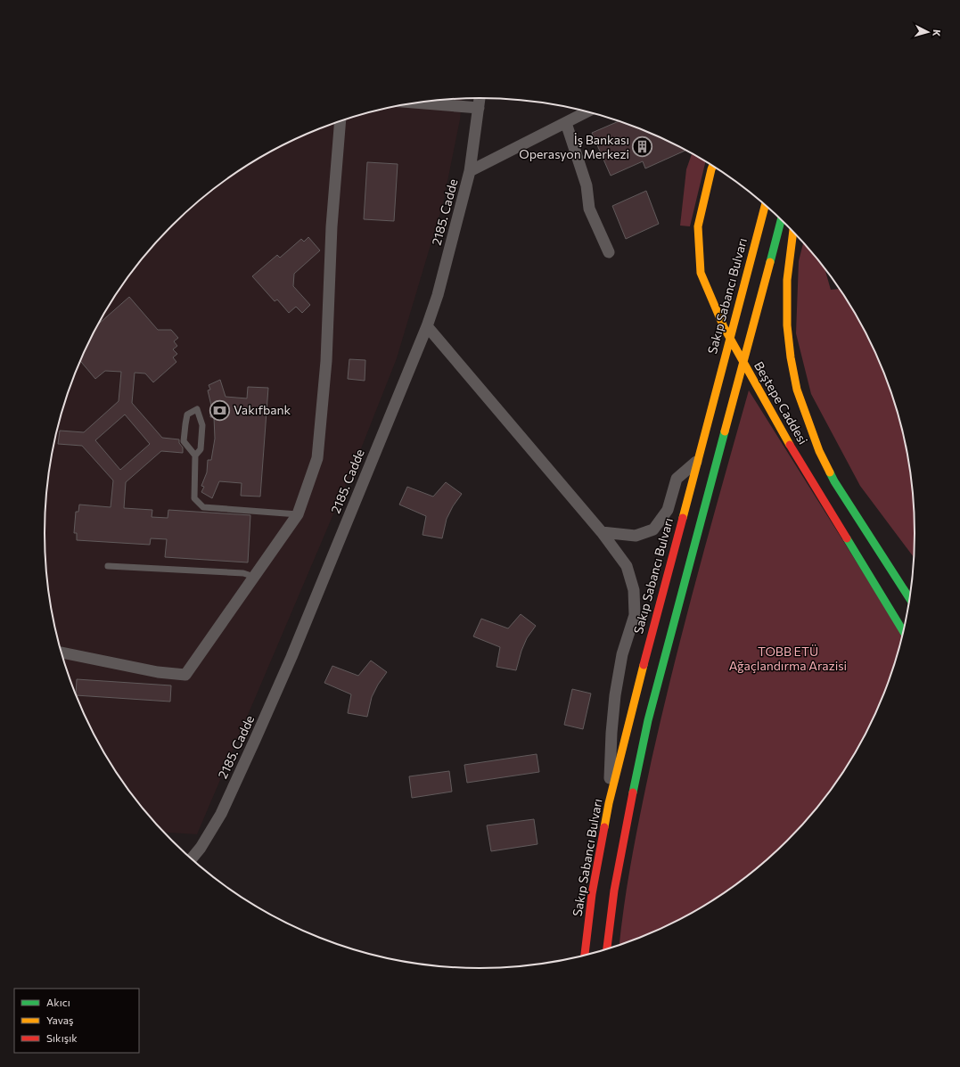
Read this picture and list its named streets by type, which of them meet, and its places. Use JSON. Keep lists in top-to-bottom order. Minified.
{"streets":{"main road":["Sakıp Sabancı Bulvarı","Beştepe Caddesi"],"street":["2185. Cadde"]},"parks":["TOBB ETÜ Ağaçlandırma Arazisi"],"places":{"building":["İş Bankası Operasyon Merkezi"],"bank":["Vakıfbank"]},"legend":["Akıcı","Yavaş","Sıkışık"],"north":"right"}
